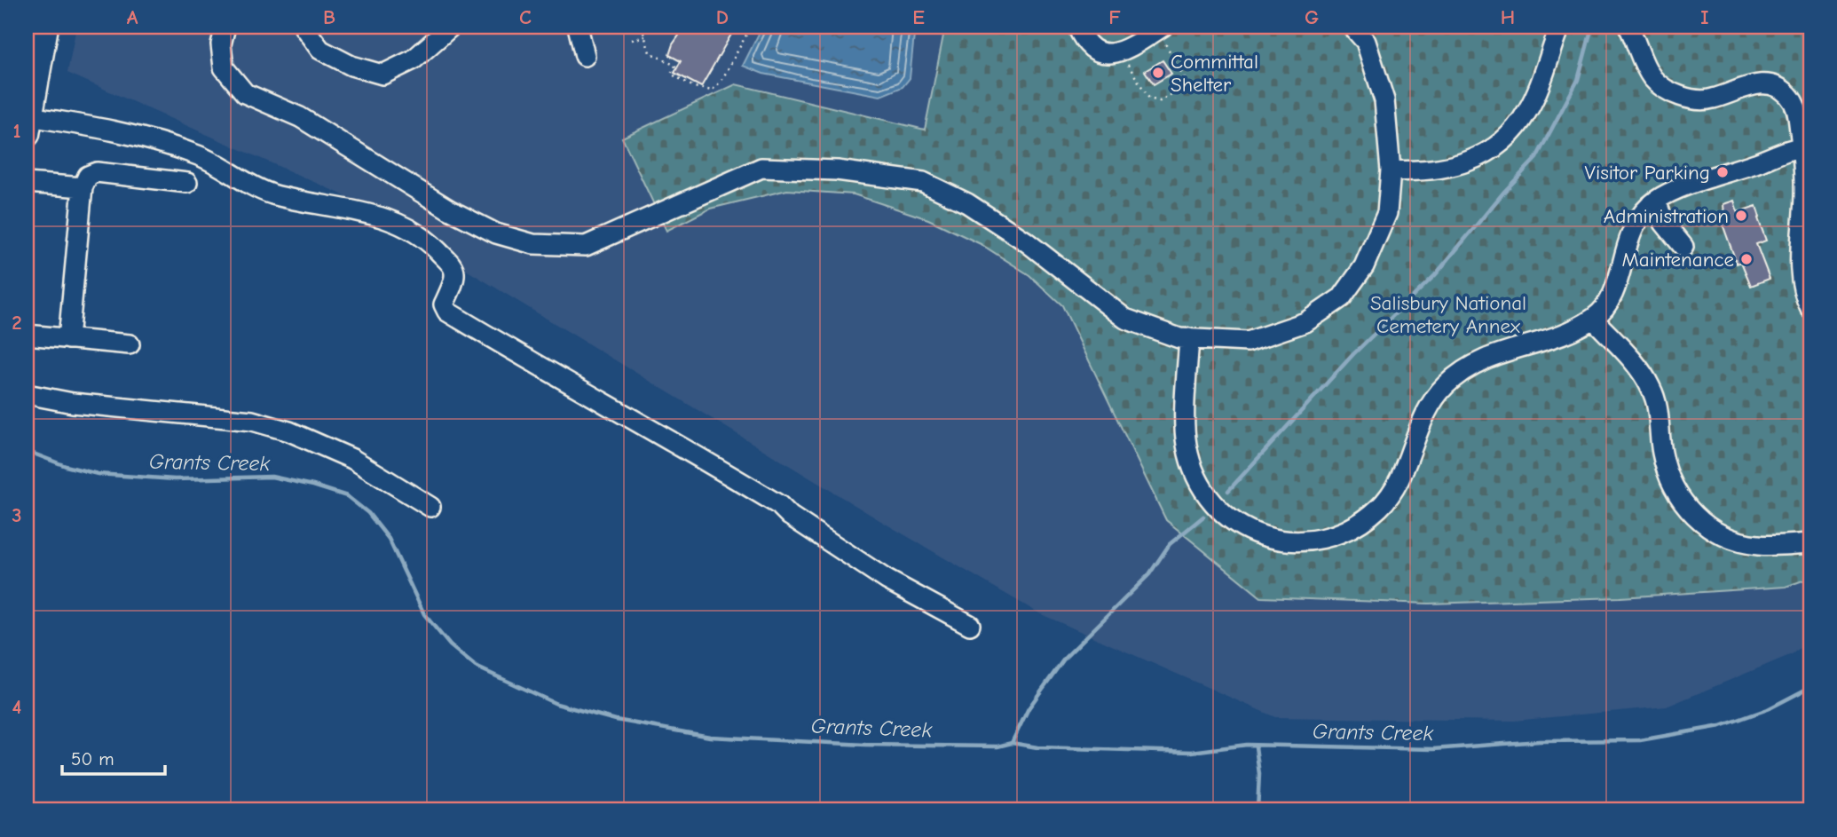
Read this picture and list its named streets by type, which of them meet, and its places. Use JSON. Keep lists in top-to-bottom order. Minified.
{"water":["Grants Creek"],"parks":["Salisbury National Cemetery Annex"],"places":["Committal Shelter","Visitor Parking","Administration","Maintenance"],"scale_bar":"50 m","grid":{"columns":["A","B","C","D","E","F","G","H","I"],"rows":["1","2","3","4"]}}
